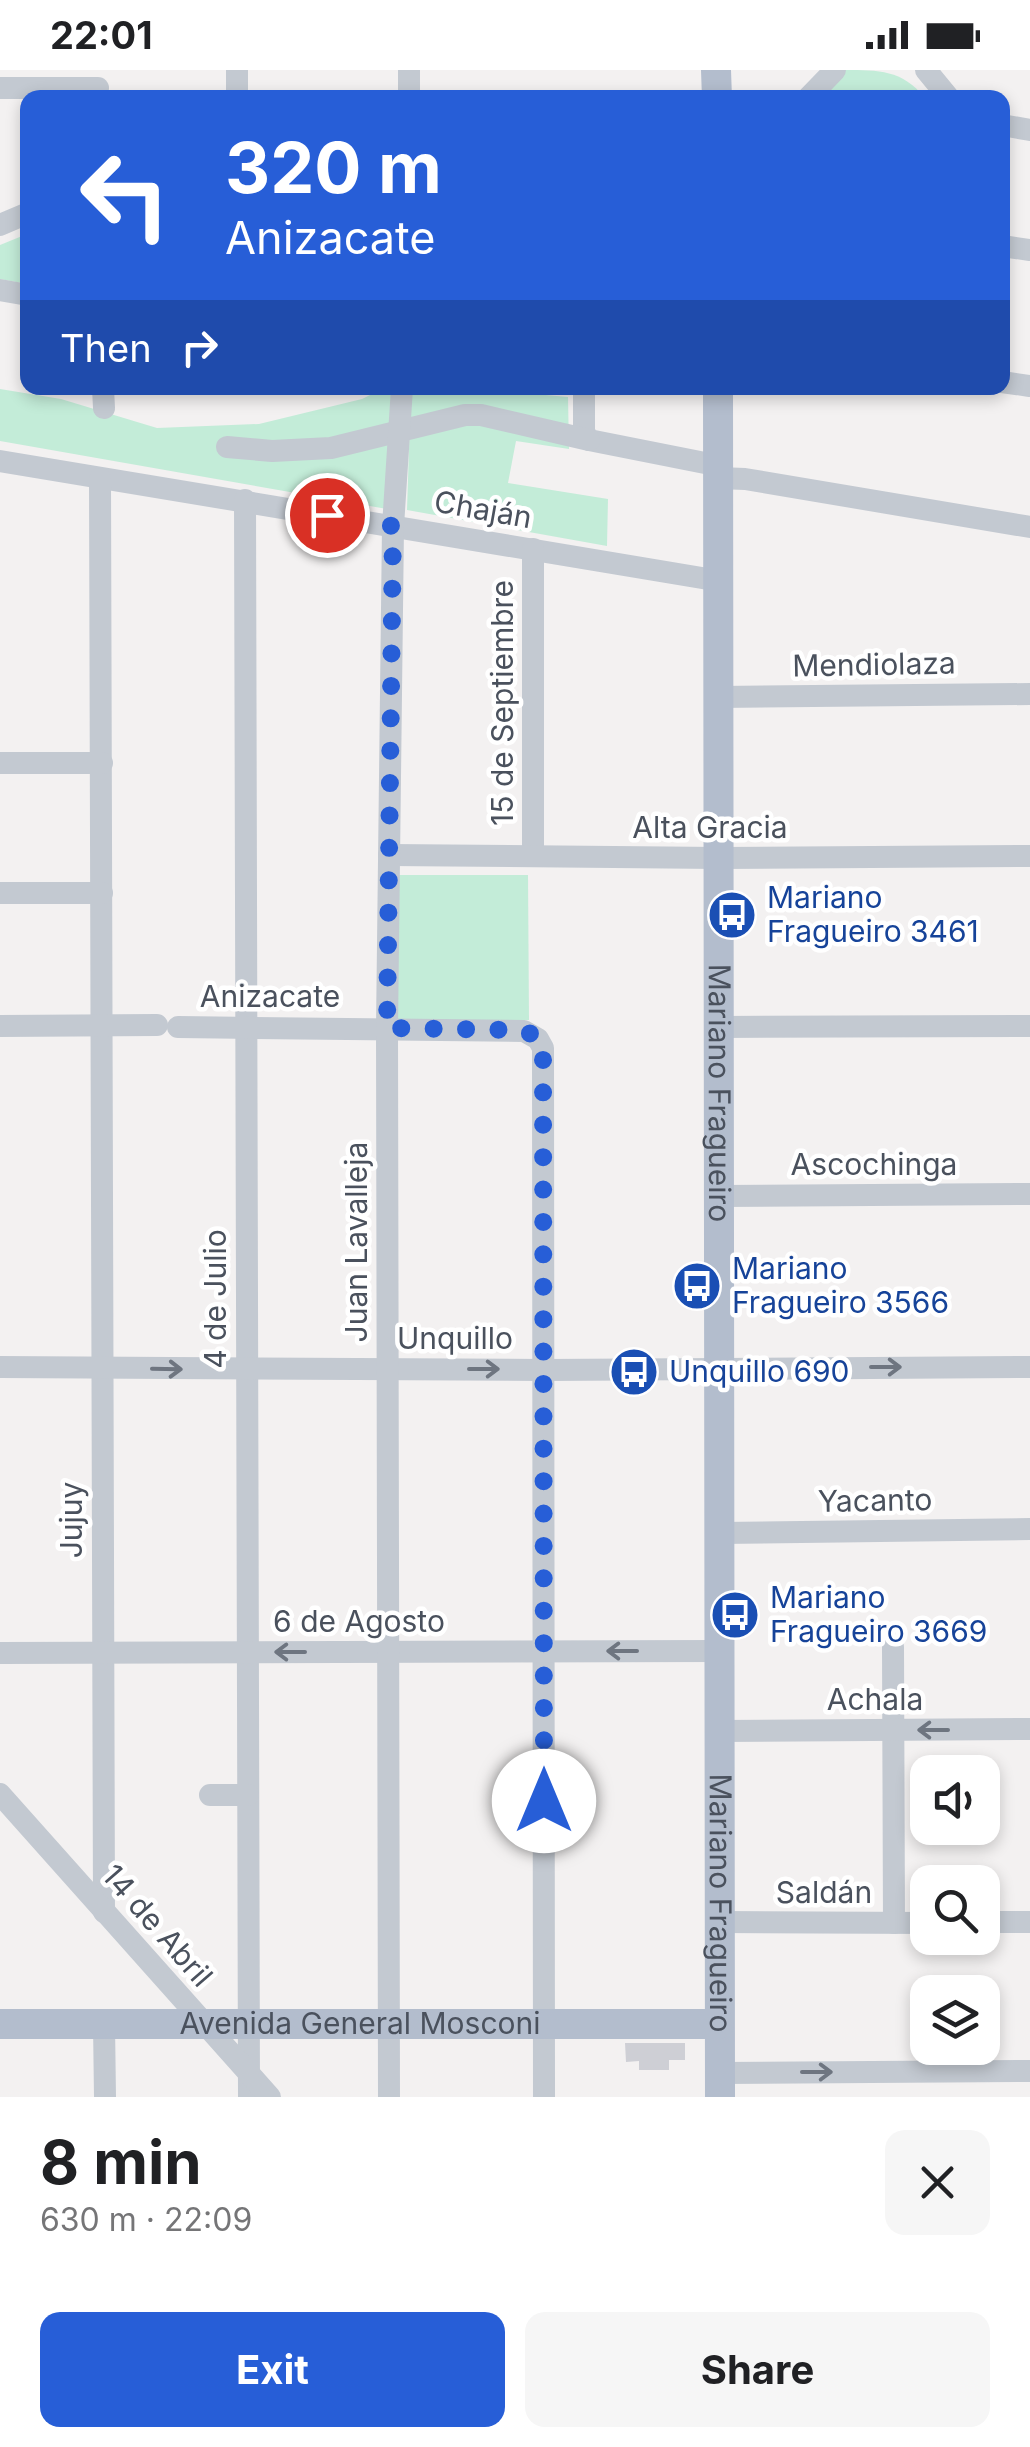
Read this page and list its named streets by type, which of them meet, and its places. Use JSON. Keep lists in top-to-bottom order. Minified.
{"streets":{"main road":["Mariano Fragueiro","Avenida General Mosconi"],"street":["Chaján","Mendiolaza","15 de Septiembre","Alta Gracia","Anizacate","Ascochinga","Juan Lavalleja","4 de Julio","Unquillo","Yacanto","Jujuy","6 de Agosto","Achala","Saldán","14 de Abril"]},"crossings":[["Chaján","15 de Septiembre"],["Chaján","Mariano Fragueiro"],["Chaján","Juan Lavalleja"],["Chaján","4 de Julio"],["Chaján","Jujuy"],["Mendiolaza","Mariano Fragueiro"],["15 de Septiembre","Alta Gracia"],["Alta Gracia","Mariano Fragueiro"],["Alta Gracia","Juan Lavalleja"],["Anizacate","Juan Lavalleja"],["Anizacate","4 de Julio"],["Anizacate","Unquillo"],["Anizacate","Jujuy"],["Mariano Fragueiro","Ascochinga"],["Mariano Fragueiro","Unquillo"],["Mariano Fragueiro","Yacanto"],["Mariano Fragueiro","6 de Agosto"],["Mariano Fragueiro","Achala"],["Mariano Fragueiro","Saldán"],["Mariano Fragueiro","Avenida General Mosconi"],["Juan Lavalleja","Unquillo"],["Juan Lavalleja","6 de Agosto"],["Juan Lavalleja","Avenida General Mosconi"],["4 de Julio","Unquillo"],["4 de Julio","6 de Agosto"],["4 de Julio","14 de Abril"],["4 de Julio","Avenida General Mosconi"],["Unquillo","Jujuy"],["Jujuy","6 de Agosto"],["Jujuy","14 de Abril"],["14 de Abril","Avenida General Mosconi"]],"one_way":["Unquillo","6 de Agosto","Achala"],"places":{"bus stop":["Mariano Fragueiro 3461","Mariano Fragueiro 3566","Unquillo 690","Mariano Fragueiro 3669"]},"page":{"status":"22:01","turn":["320 m","Anizacate"],"then":"Then","heading":["8 min","630 m · 22:09"],"buttons":["Exit","Share"]}}
